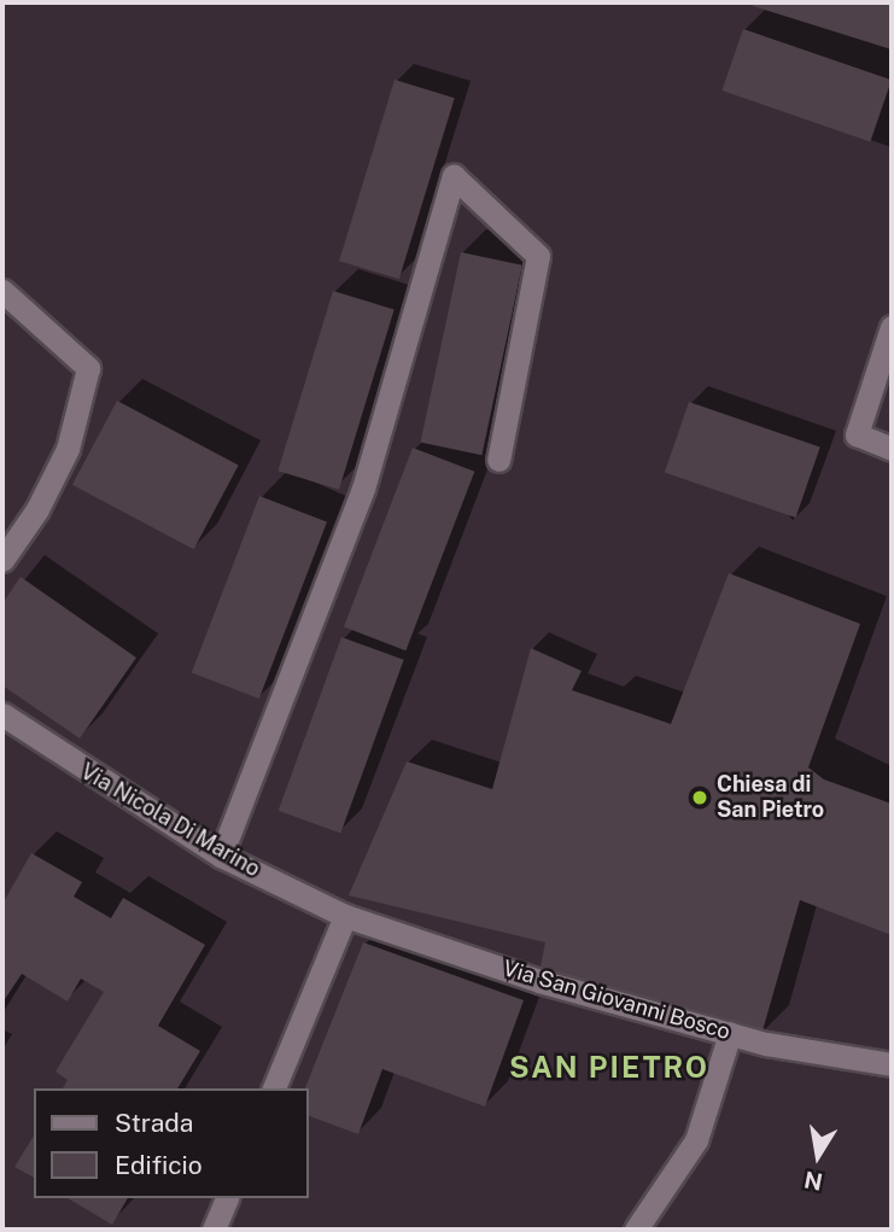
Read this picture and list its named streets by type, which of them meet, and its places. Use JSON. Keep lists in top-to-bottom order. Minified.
{"streets":{"street":["Via Nicola Di Marino","Via San Giovanni Bosco"]},"crossings":[["Via Nicola Di Marino","Via San Giovanni Bosco"]],"districts":["SAN PIETRO"],"places":["Chiesa di San Pietro"],"legend":["Strada","Edificio"],"north":"bottom"}
